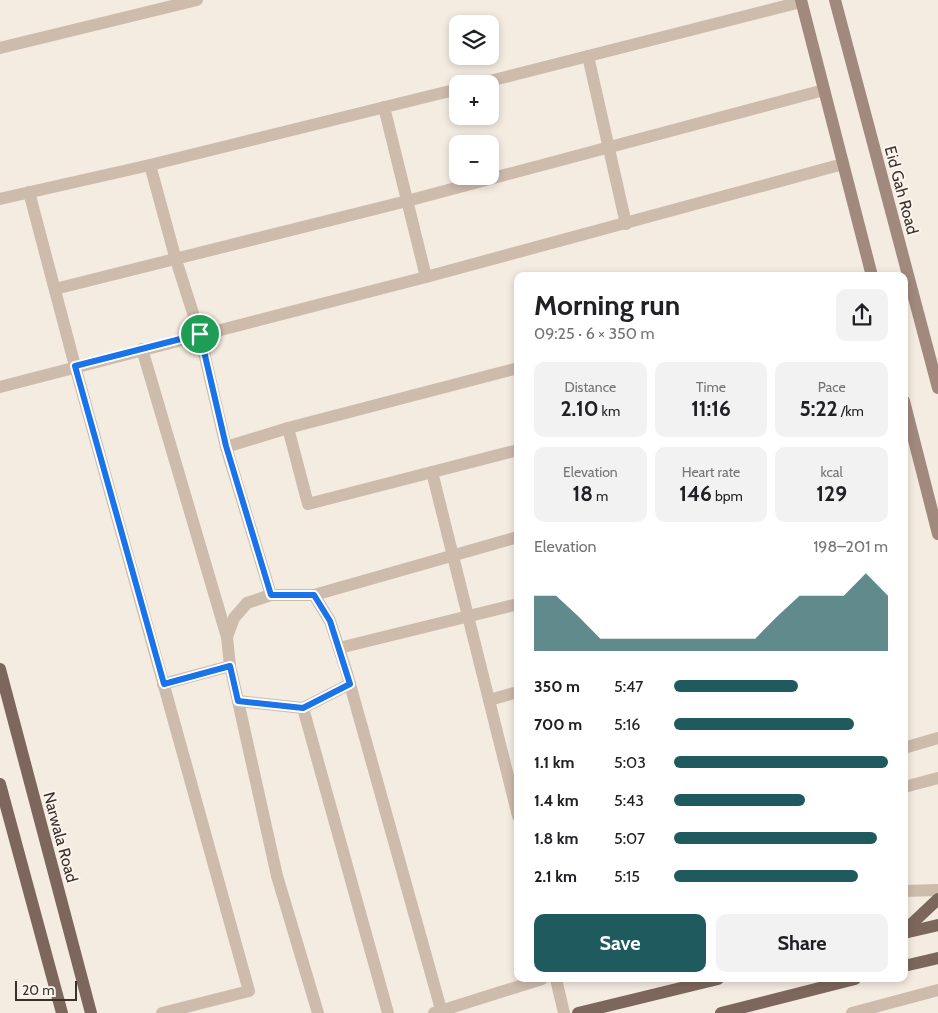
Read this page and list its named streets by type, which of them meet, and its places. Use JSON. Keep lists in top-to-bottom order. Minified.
{"streets":{"main road":["Eid Gah Road","Narwala Road"]},"scale_bar":"20 m","page":{"map_buttons":["+","−"],"heading":["Morning run","09:25 · 6 × 350 m"],"stats":[["Distance","2.10 km"],["Time","11:16"],["Pace","5:22 /km"],["Elevation","18 m"],["Heart rate","146 bpm"],["kcal","129"]],"chart":["Elevation","198–201 m"],"list":[{"name":"350 m","note":"5:47"},{"name":"700 m","note":"5:16"},{"name":"1.1 km","note":"5:03"},{"name":"1.4 km","note":"5:43"},{"name":"1.8 km","note":"5:07"},{"name":"2.1 km","note":"5:15"}],"buttons":["Save","Share"],"scale":"20 m"}}
